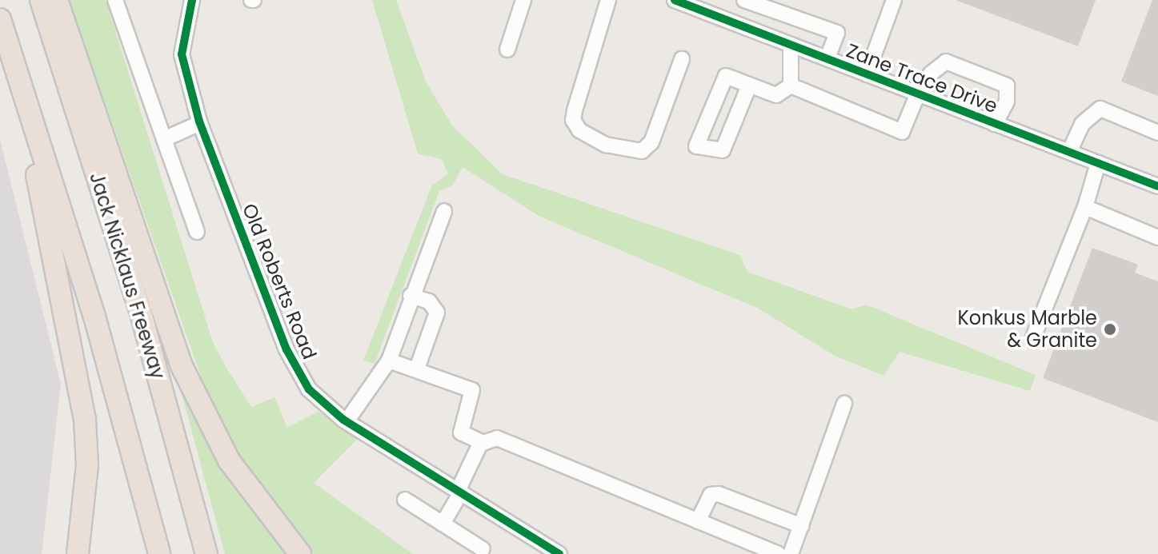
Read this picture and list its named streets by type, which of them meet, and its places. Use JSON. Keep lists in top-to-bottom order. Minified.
{"streets":{"highway":["Jack Nicklaus Freeway"],"street":["Zane Trace Drive","Old Roberts Road"]},"places":["Konkus Marble & Granite"]}
